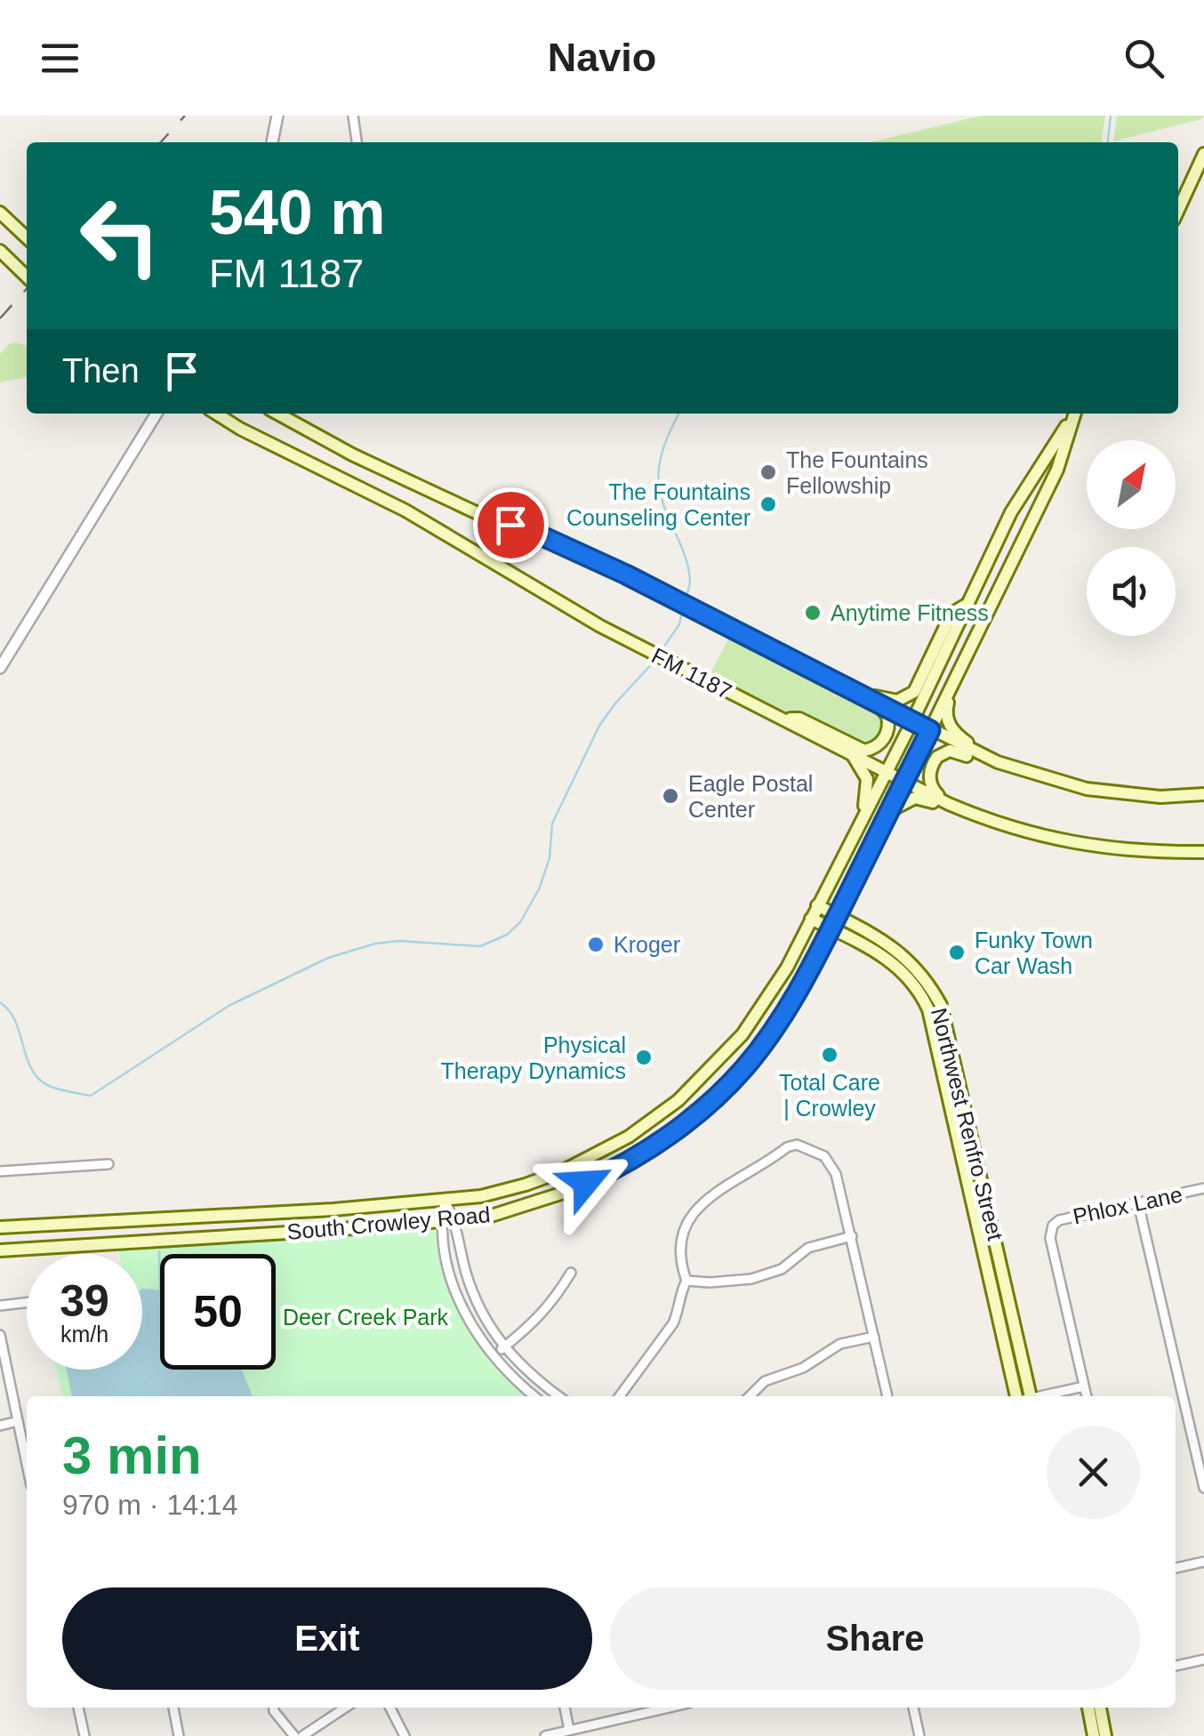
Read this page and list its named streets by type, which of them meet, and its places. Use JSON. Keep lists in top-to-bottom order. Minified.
{"streets":{"main road":["FM 1187","Northwest Renfro Street","South Crowley Road"],"street":["Phlox Lane"]},"crossings":[["FM 1187","South Crowley Road"],["Northwest Renfro Street","South Crowley Road"]],"parks":["Deer Creek Park"],"places":["The Fountains Fellowship","The Fountains Counseling Center","Anytime Fitness","Eagle Postal Center","Kroger","Funky Town Car Wash","Total Care | Crowley","Physical Therapy Dynamics"],"north":"top right","page":{"header":"Navio","turn":["540 m","FM 1187"],"then":"Then","speed":"39 km/h","limit":"50","heading":["3 min","970 m · 14:14"],"buttons":["Exit","Share"]}}
